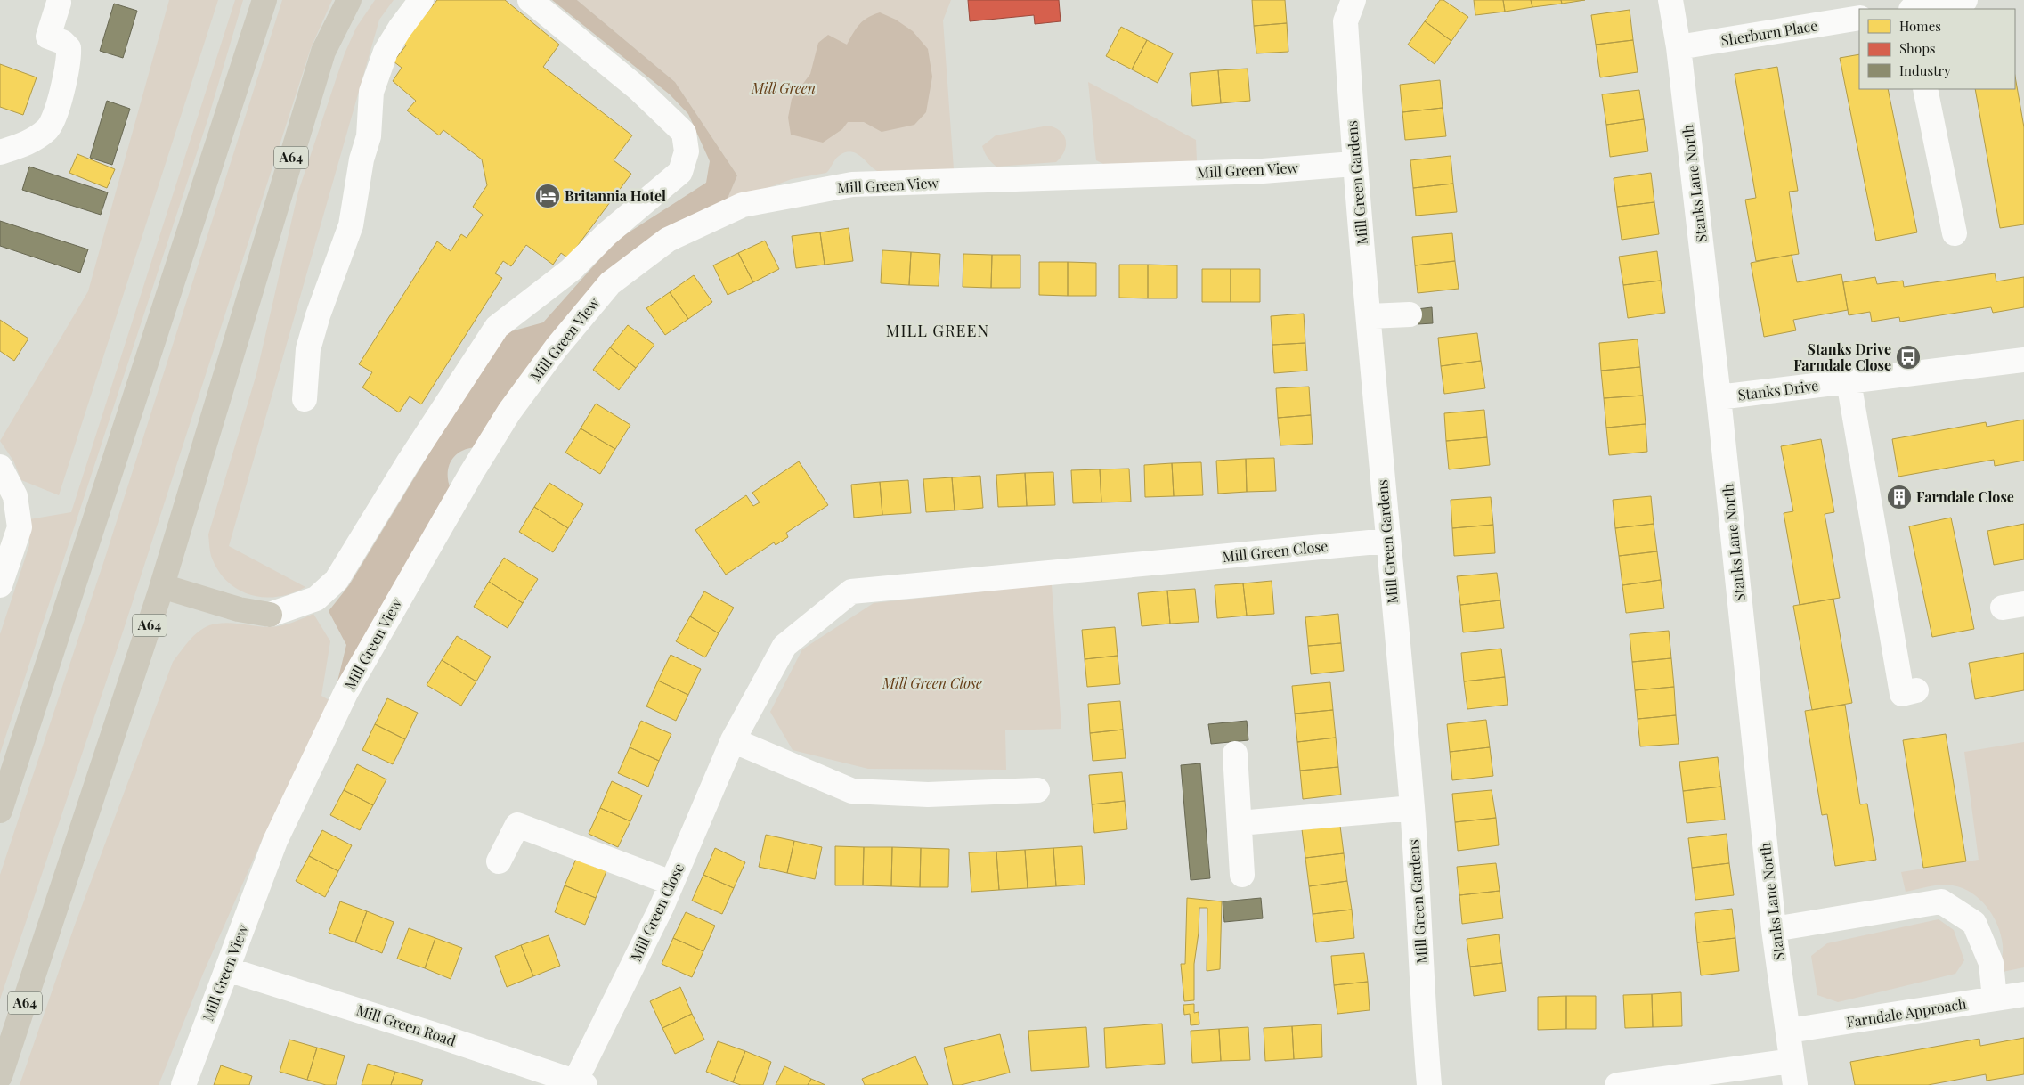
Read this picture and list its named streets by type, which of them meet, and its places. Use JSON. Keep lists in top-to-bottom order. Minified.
{"streets":{"highway":["A64"],"street":["Sherburn Place","Mill Green View","Mill Green Gardens","Stanks Lane North","Stanks Drive","Mill Green Close","Farndale Approach","Mill Green Road"]},"crossings":[["Sherburn Place","Stanks Lane North"],["Mill Green View","Mill Green Gardens"],["Mill Green View","Mill Green Road"],["Mill Green Gardens","Mill Green Close"],["Stanks Lane North","Stanks Drive"],["Stanks Lane North","Farndale Approach"],["Mill Green Close","Mill Green Road"]],"districts":["MILL GREEN"],"parks":["Mill Green","Mill Green Close"],"places":{"hotel":["Britannia Hotel"],"bus stop":["Stanks Drive Farndale Close"],"building":["Farndale Close"]},"legend":["Homes","Shops","Industry"]}
